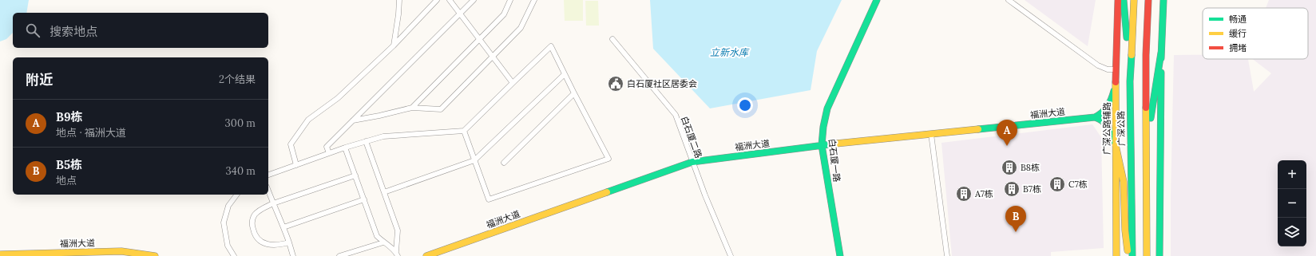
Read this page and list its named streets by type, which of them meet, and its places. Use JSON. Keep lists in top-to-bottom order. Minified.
{"streets":{"main road":["福洲大道","广深公路辅路","广深公路","白石厦一路"],"street":["白石厦二路"]},"crossings":[["福洲大道","白石厦二路"],["福洲大道","白石厦一路"]],"water":["立新水库"],"places":{"public building":["白石厦社区居委会"],"building":["B8栋","C7栋","B7栋","A7栋"]},"legend":["畅通","缓行","拥堵"],"page":{"search":"搜索地点","heading":["附近","2个结果"],"list":[{"mark":"A","name":"B9栋","note":"地点 · 福洲大道","value":"300 m"},{"mark":"B","name":"B5栋","note":"地点","value":"340 m"}],"pins":["A","B"],"map_buttons":["+","−"]}}
